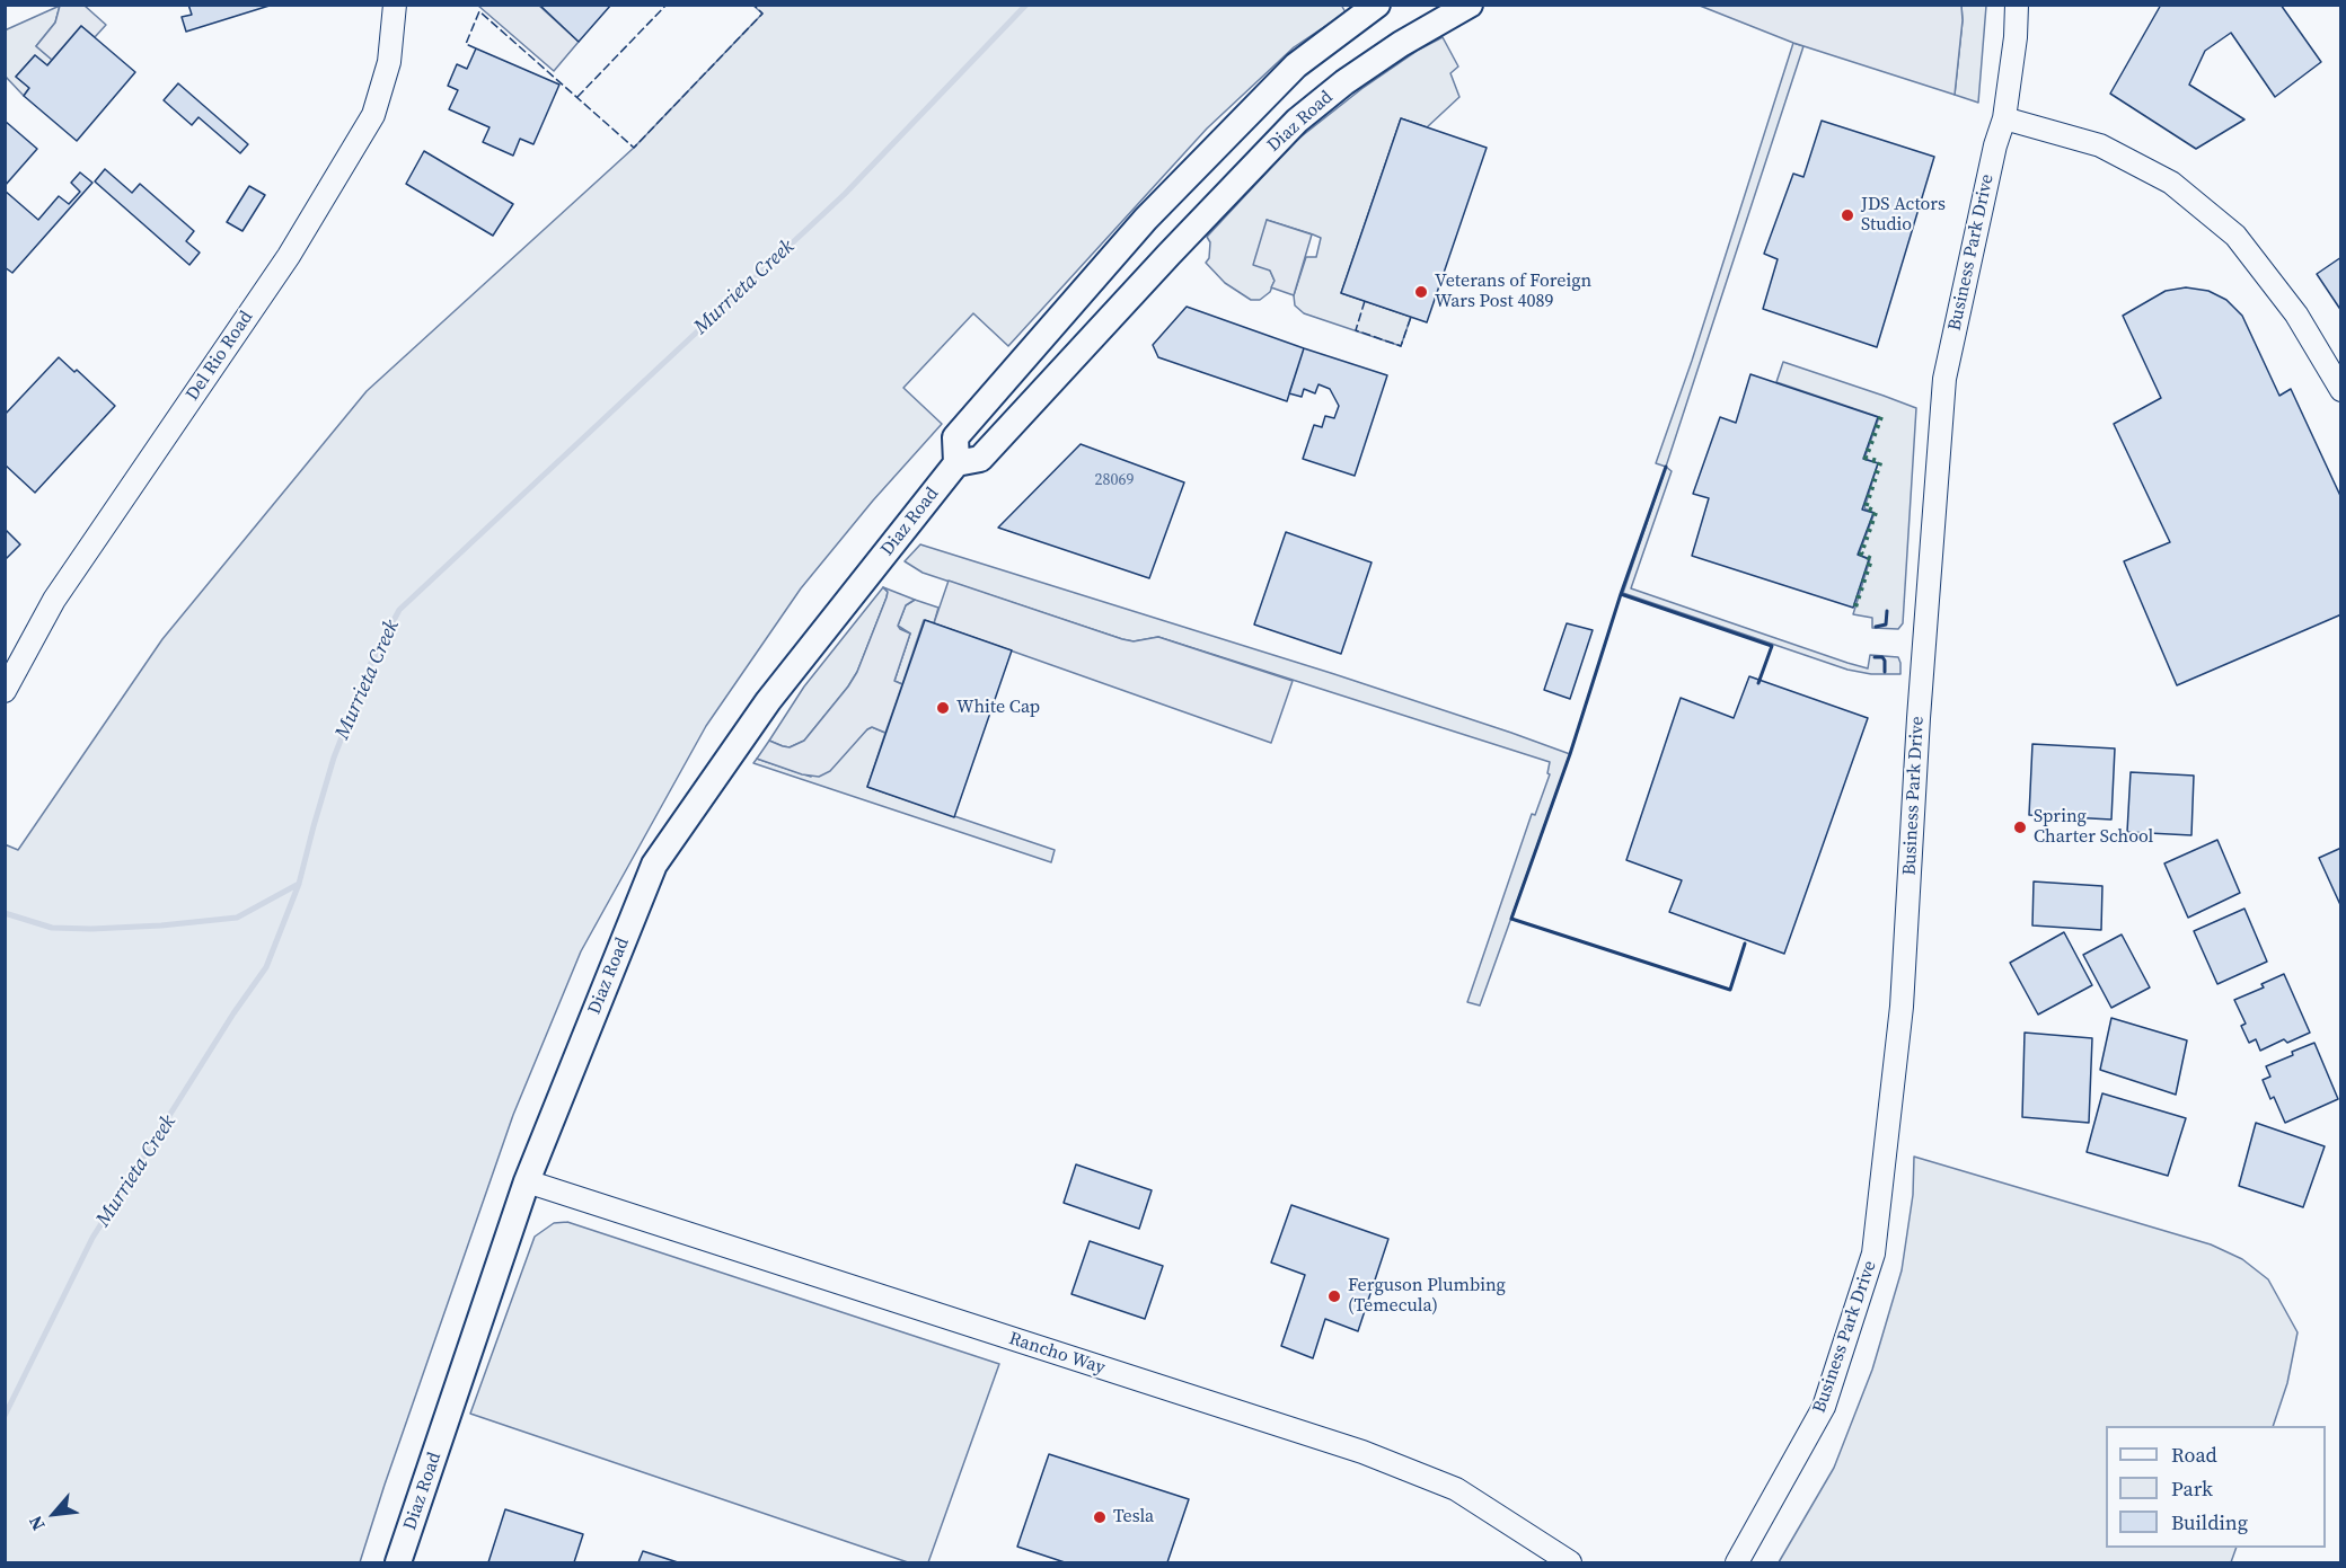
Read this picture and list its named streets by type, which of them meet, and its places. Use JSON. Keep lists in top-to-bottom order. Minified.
{"streets":{"main road":["Diaz Road"],"street":["Business Park Drive","Del Rio Road","Rancho Way"]},"crossings":[["Diaz Road","Rancho Way"]],"water":["Murrieta Creek"],"places":["JDS Actors Studio","Veterans of Foreign Wars Post 4089","White Cap","Spring Charter School","Ferguson Plumbing (Temecula)","Tesla"],"house_numbers":["28069"],"legend":["Road","Park","Building"],"north":"bottom left"}
